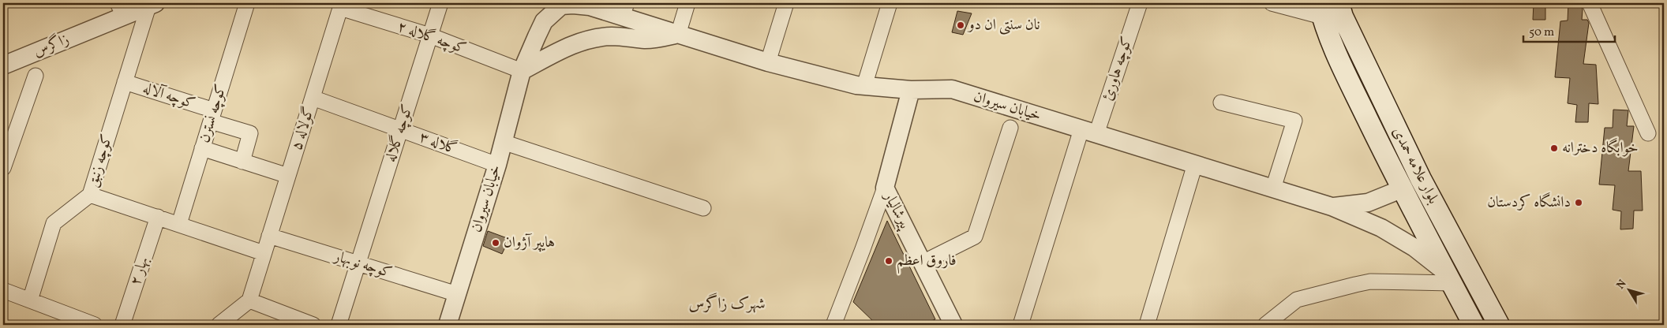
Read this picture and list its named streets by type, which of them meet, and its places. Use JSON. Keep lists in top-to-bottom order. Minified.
{"streets":{"main road":["بلوار علامه حمدی"],"street":["کوچه گلاله ۲","زاگرس","کوچه هاورئ","کوچه آلاله","خیابان سیروان","کوچه نسترن","گولاله ۵","کوچه گلاله","گلاله ۳","کوچه زنبق","پیرشالیار","کوچه نوبهار","بهار ۲"]},"crossings":[["کوچه گلاله ۲","خیابان سیروان"],["کوچه گلاله ۲","گولاله ۵"],["کوچه گلاله ۲","کوچه گلاله"],["زاگرس","کوچه زنبق"],["کوچه هاورئ","خیابان سیروان"],["کوچه آلاله","کوچه نسترن"],["کوچه آلاله","کوچه زنبق"],["خیابان سیروان","گلاله ۳"],["خیابان سیروان","بلوار علامه حمدی"],["خیابان سیروان","پیرشالیار"],["خیابان سیروان","کوچه نوبهار"],["گولاله ۵","گلاله ۳"],["گولاله ۵","کوچه نوبهار"],["کوچه گلاله","گلاله ۳"],["کوچه گلاله","کوچه نوبهار"]],"districts":["شهرک زاگرس"],"places":["نان سنتی ان دو","خوابگاه دخترانه","دانشگاه کردستان","هایپر آژوان","فاروق اعظم"],"scale_bar":"50 m","north":"top left"}
